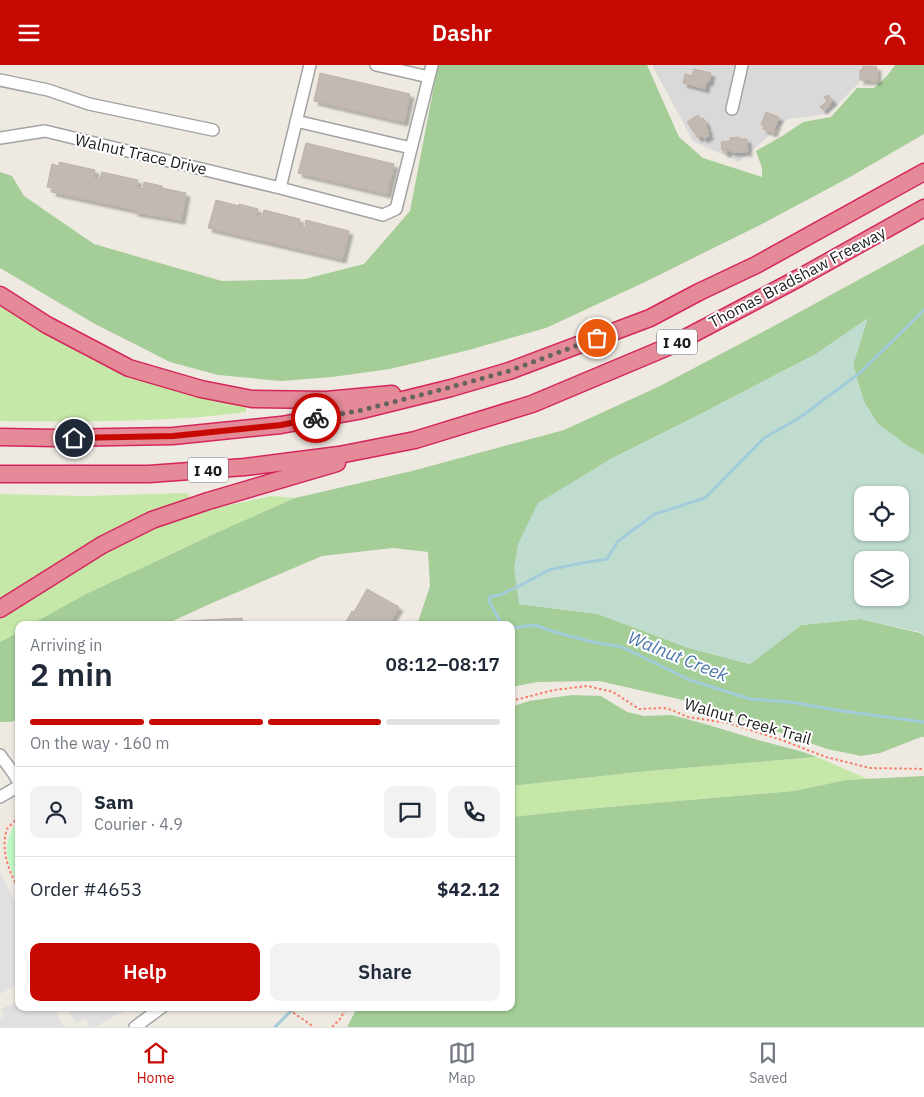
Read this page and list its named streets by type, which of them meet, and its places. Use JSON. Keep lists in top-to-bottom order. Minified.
{"streets":{"highway":["Thomas Bradshaw Freeway","I 40"],"street":["Walnut Trace Drive"],"path":["Walnut Creek Trail"]},"water":["Walnut Creek"],"page":{"header":"Dashr","heading":["2 min","Arriving in","08:12–08:17"],"panel":["Sam","Courier · 4.9","Order #4653","$42.12"],"bar":"On the way · 160 m","buttons":["Help","Share"],"tabs":["Home","Map","Saved"]}}
